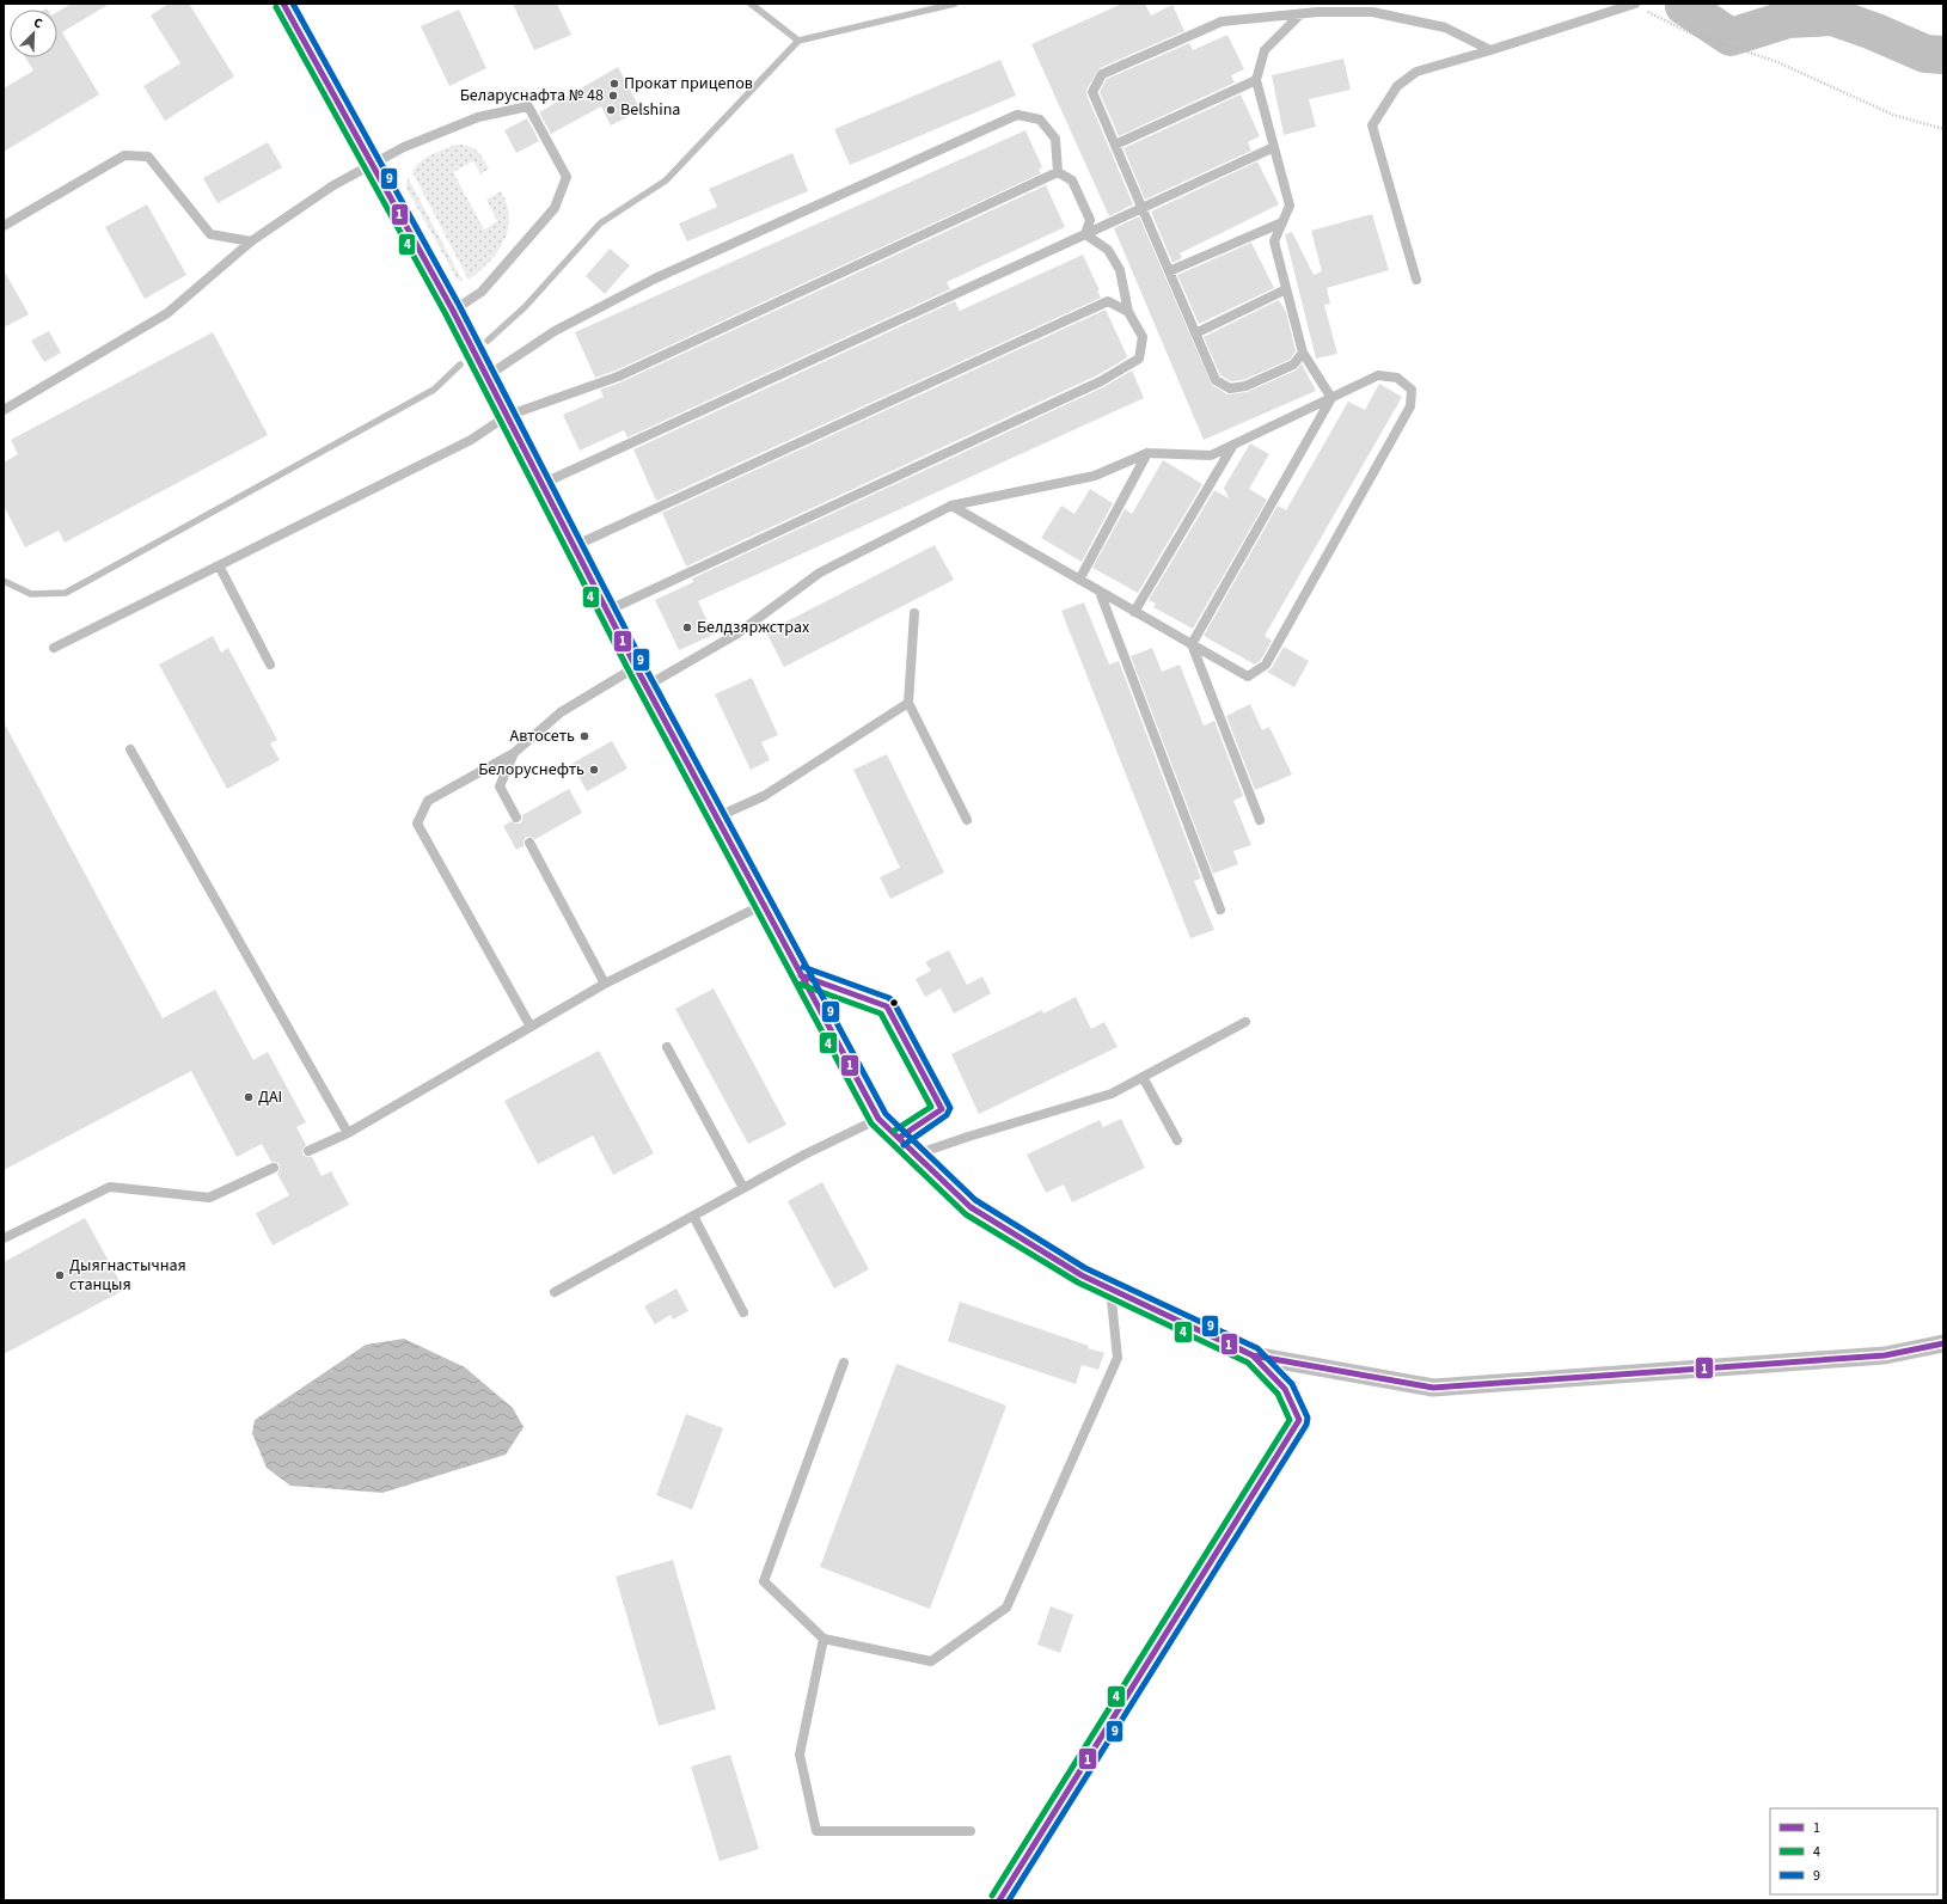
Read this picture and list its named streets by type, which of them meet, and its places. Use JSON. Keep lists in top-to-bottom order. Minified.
{"places":["Прокат прицепов","Беларуснафта № 48","Belshina","Белдзяржстрах","Автосеть","Белоруснефть","ДАІ","Дыягнастычная станцыя"],"lines":["transit line 1","transit line 9","transit line 4"],"legend":["1","4","9"],"north":"top right"}
